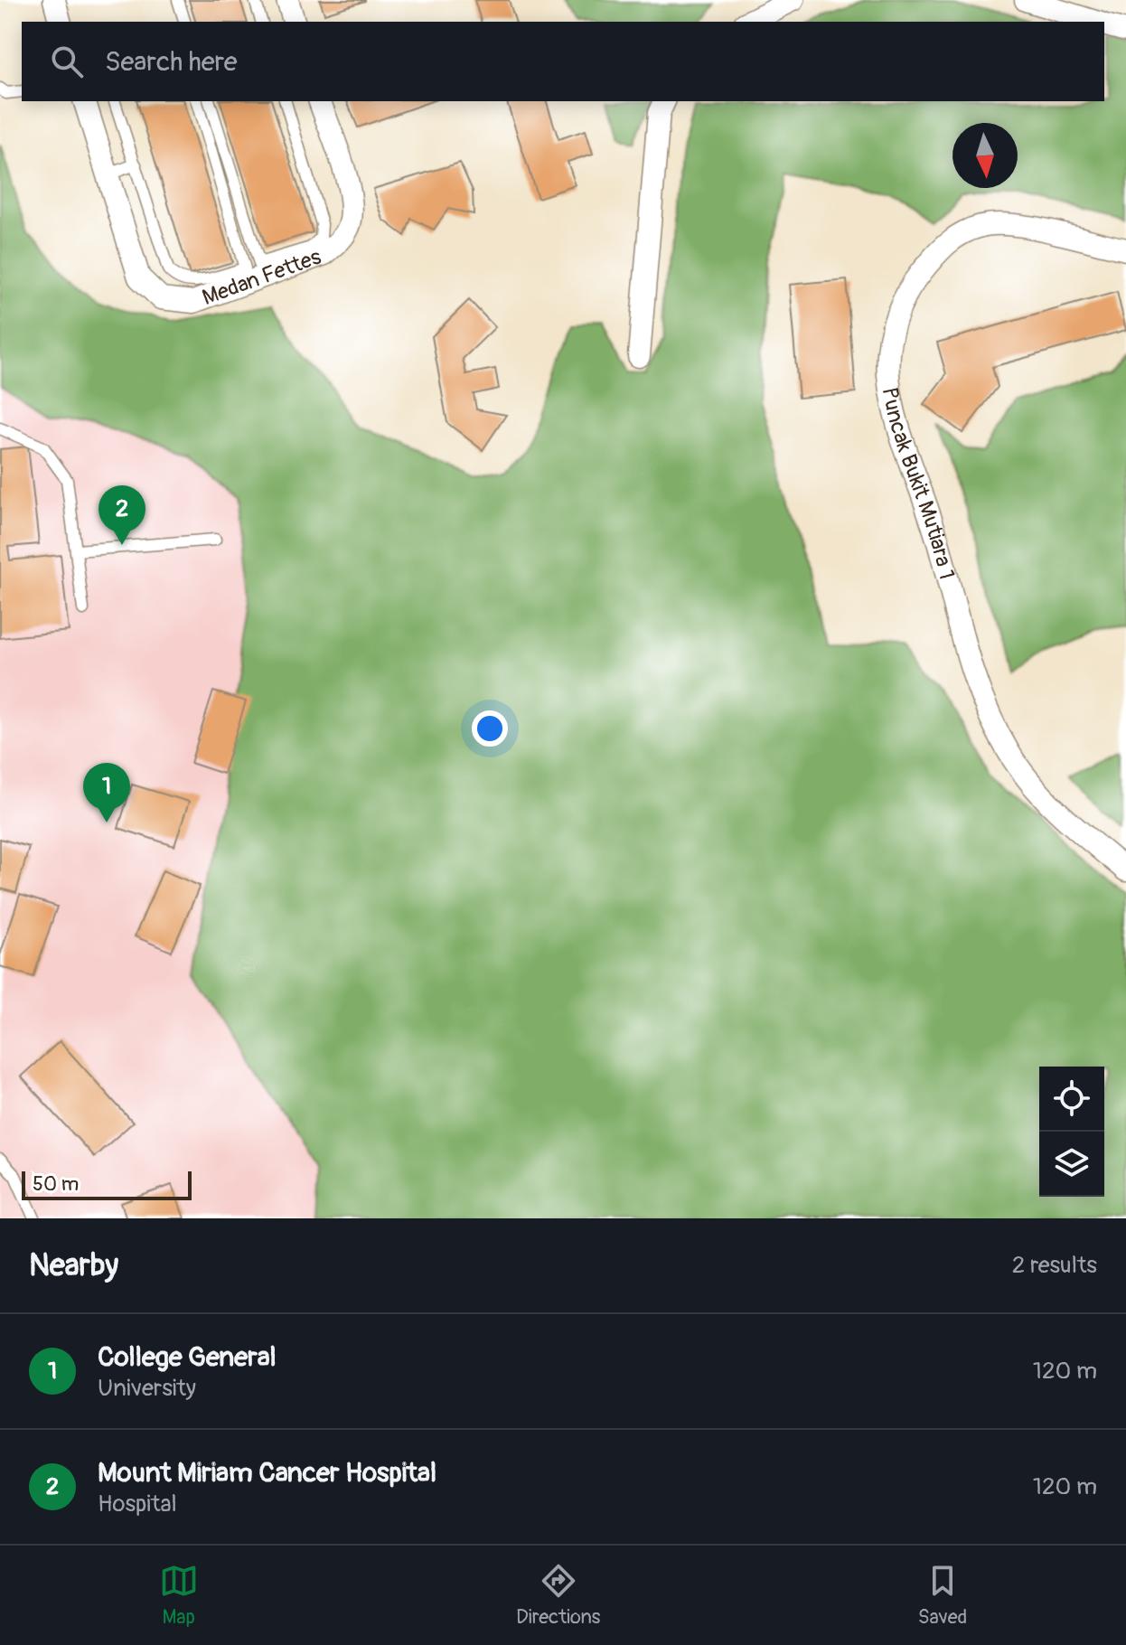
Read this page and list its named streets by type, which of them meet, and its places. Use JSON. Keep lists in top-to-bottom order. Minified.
{"streets":{"street":["Medan Fettes","Puncak Bukit Mutiara 1"]},"scale_bar":"50 m","north":"bottom","page":{"search":"Search here","pins":["2","1"],"scale":"50 m","heading":["Nearby","2 results"],"list":[{"mark":"1","name":"College General","note":"University","value":"120 m"},{"mark":"2","name":"Mount Miriam Cancer Hospital","note":"Hospital","value":"120 m"}],"nav":["Map","Directions","Saved"]}}
